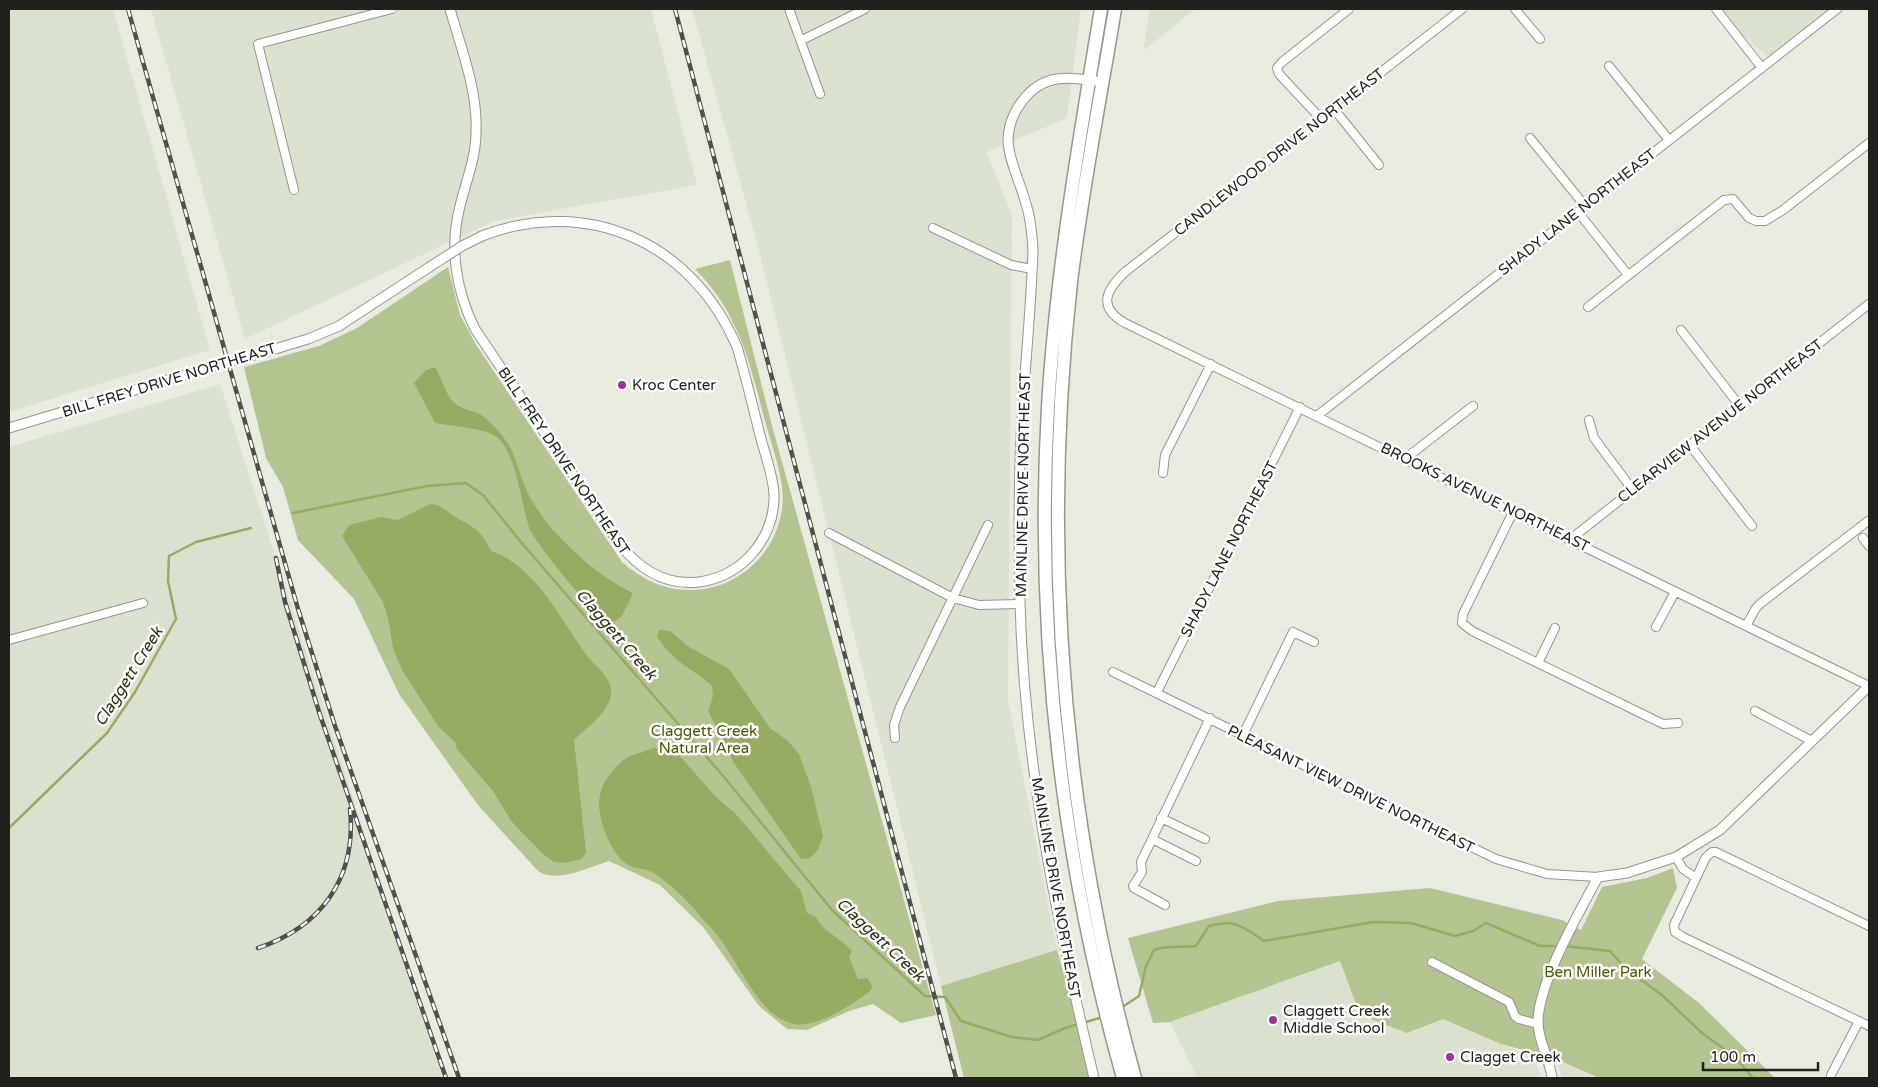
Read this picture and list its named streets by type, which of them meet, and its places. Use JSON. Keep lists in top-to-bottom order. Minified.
{"streets":{"street":["CANDLEWOOD DRIVE NORTHEAST","SHADY LANE NORTHEAST","BILL FREY DRIVE NORTHEAST","CLEARVIEW AVENUE NORTHEAST","MAINLINE DRIVE NORTHEAST","BROOKS AVENUE NORTHEAST","PLEASANT VIEW DRIVE NORTHEAST"]},"crossings":[["CANDLEWOOD DRIVE NORTHEAST","BROOKS AVENUE NORTHEAST"],["SHADY LANE NORTHEAST","BROOKS AVENUE NORTHEAST"],["SHADY LANE NORTHEAST","PLEASANT VIEW DRIVE NORTHEAST"],["CLEARVIEW AVENUE NORTHEAST","BROOKS AVENUE NORTHEAST"]],"water":["Claggett Creek"],"parks":["Claggett Creek Natural Area","Ben Miller Park"],"places":["Kroc Center","Claggett Creek Middle School","Clagget Creek"],"scale_bar":"100 m"}
